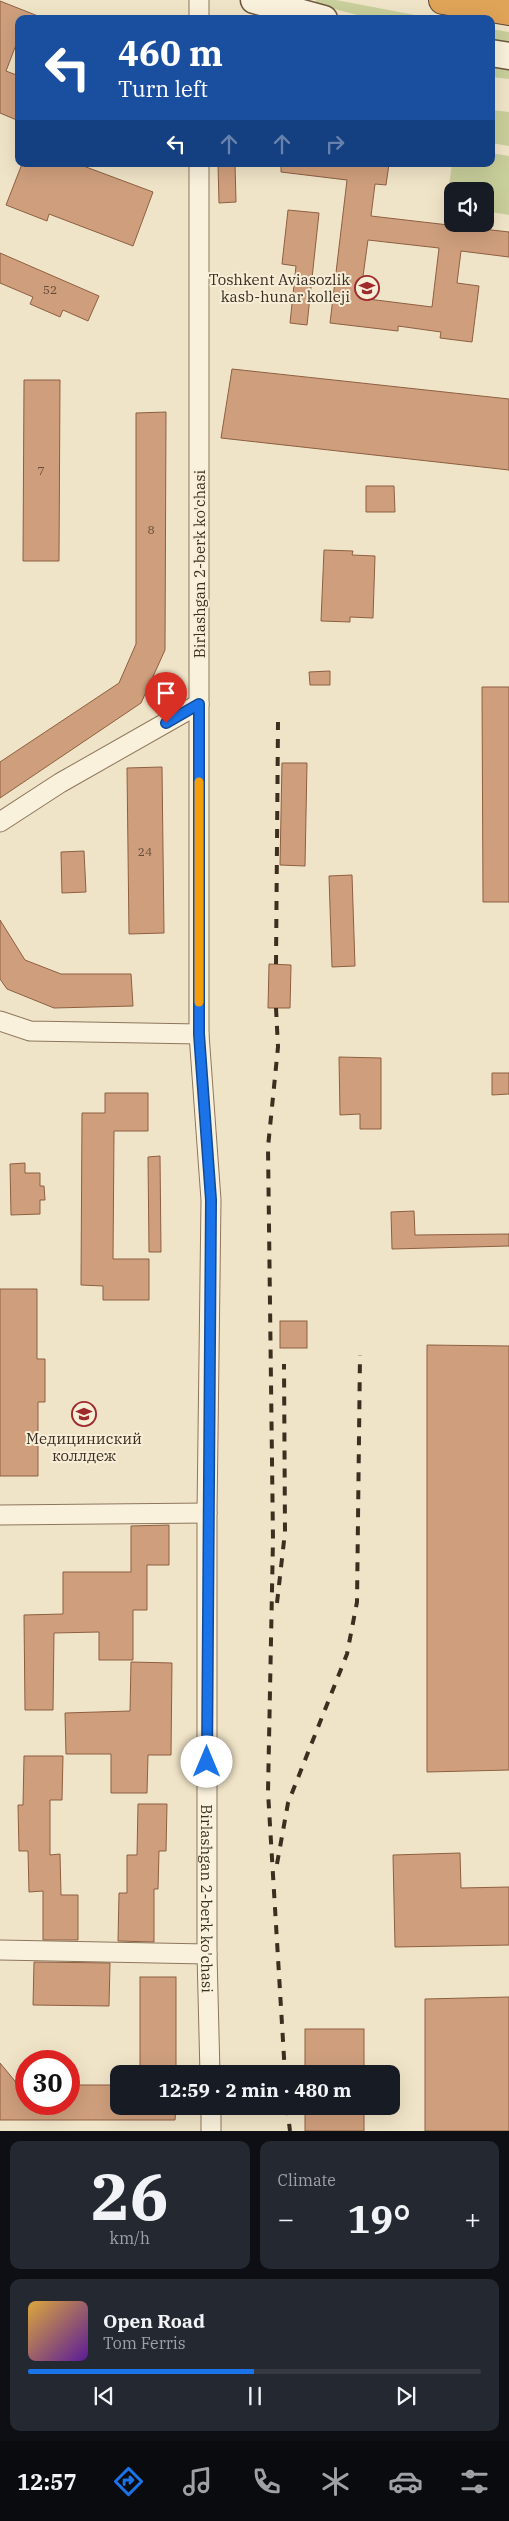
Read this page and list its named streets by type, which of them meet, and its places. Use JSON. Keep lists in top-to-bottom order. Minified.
{"streets":{"street":["Birlashgan 2-berk ko'chasi"]},"places":{"school or university":["Toshkent Aviasozlik kasb-hunar kolleji","Медициниский коллдеж"]},"house_numbers":["52","7","8","24"],"page":{"turn":["460 m","Turn left"],"limit":"30","trip":"12:59 · 2 min · 480 m","tile":[["26","km/h"],"Climate"],"heat":["−","19°","+"],"song":["Open Road","Tom Ferris"],"tabs":"12:57"}}
